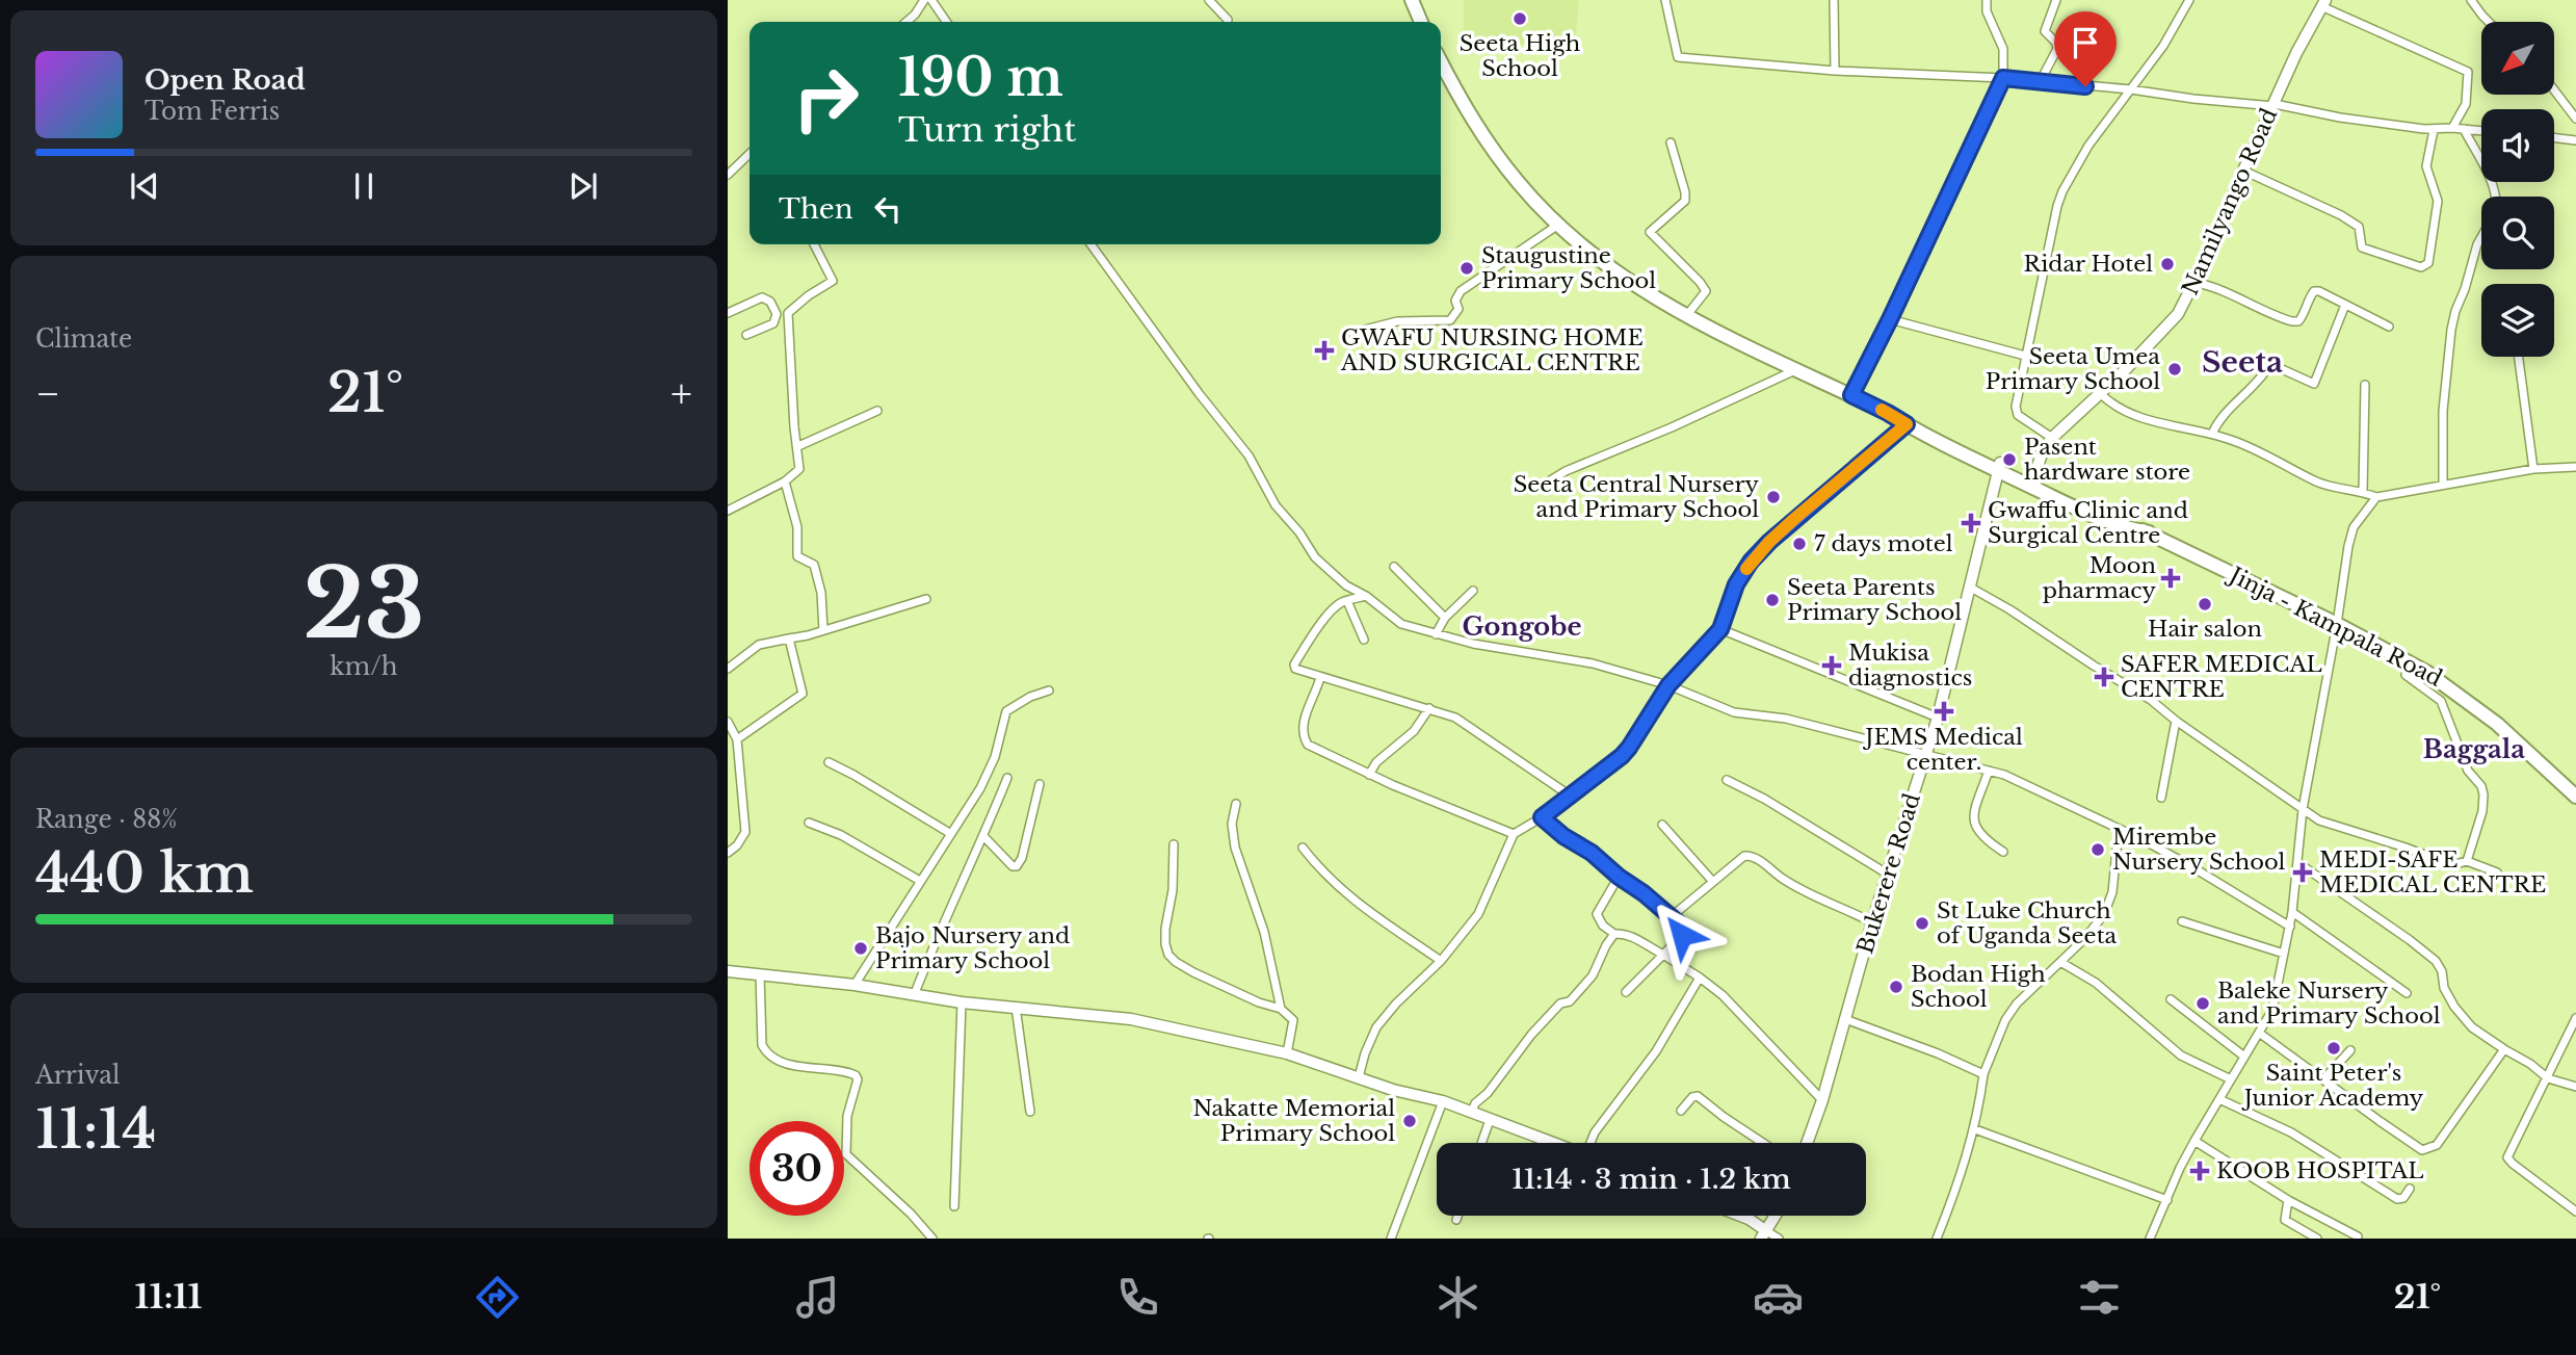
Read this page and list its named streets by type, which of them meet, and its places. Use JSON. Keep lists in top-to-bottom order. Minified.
{"streets":{"highway":["Jinja - Kampala Road"],"main road":["Namilyango Road","Bukerere Road"]},"crossings":[["Namilyango Road","Jinja - Kampala Road"],["Jinja - Kampala Road","Bukerere Road"]],"districts":["Seeta","Gongobe","Baggala"],"places":{"other":["Seeta High School","Ridar Hotel","Staugustine Primary School","Seeta Umea Primary School","Pasent hardware store","Seeta Central Nursery and Primary School","7 days motel","Seeta Parents Primary School","Hair salon","Mirembe Nursery School","St Luke Church of Uganda Seeta","Bajo Nursery and Primary School","Bodan High School","Baleke Nursery and Primary School","Saint Peter's Junior Academy","Nakatte Memorial Primary School"],"health":["GWAFU NURSING HOME AND SURGICAL CENTRE","Gwaffu Clinic and Surgical Centre","Moon pharmacy","Mukisa diagnostics","SAFER MEDICAL CENTRE","JEMS Medical center.","MEDI-SAFE MEDICAL CENTRE","KOOB HOSPITAL"]},"north":"bottom left","page":{"turn":["190 m","Turn right"],"song":["Open Road","Tom Ferris"],"then":"Then","tile":["Climate",["23","km/h"],["Range · 88%","440 km"],["Arrival","11:14"]],"heat":["−","21°","+"],"limit":"30","trip":"11:14 · 3 min · 1.2 km","tabs":["11:11","21°"]}}
